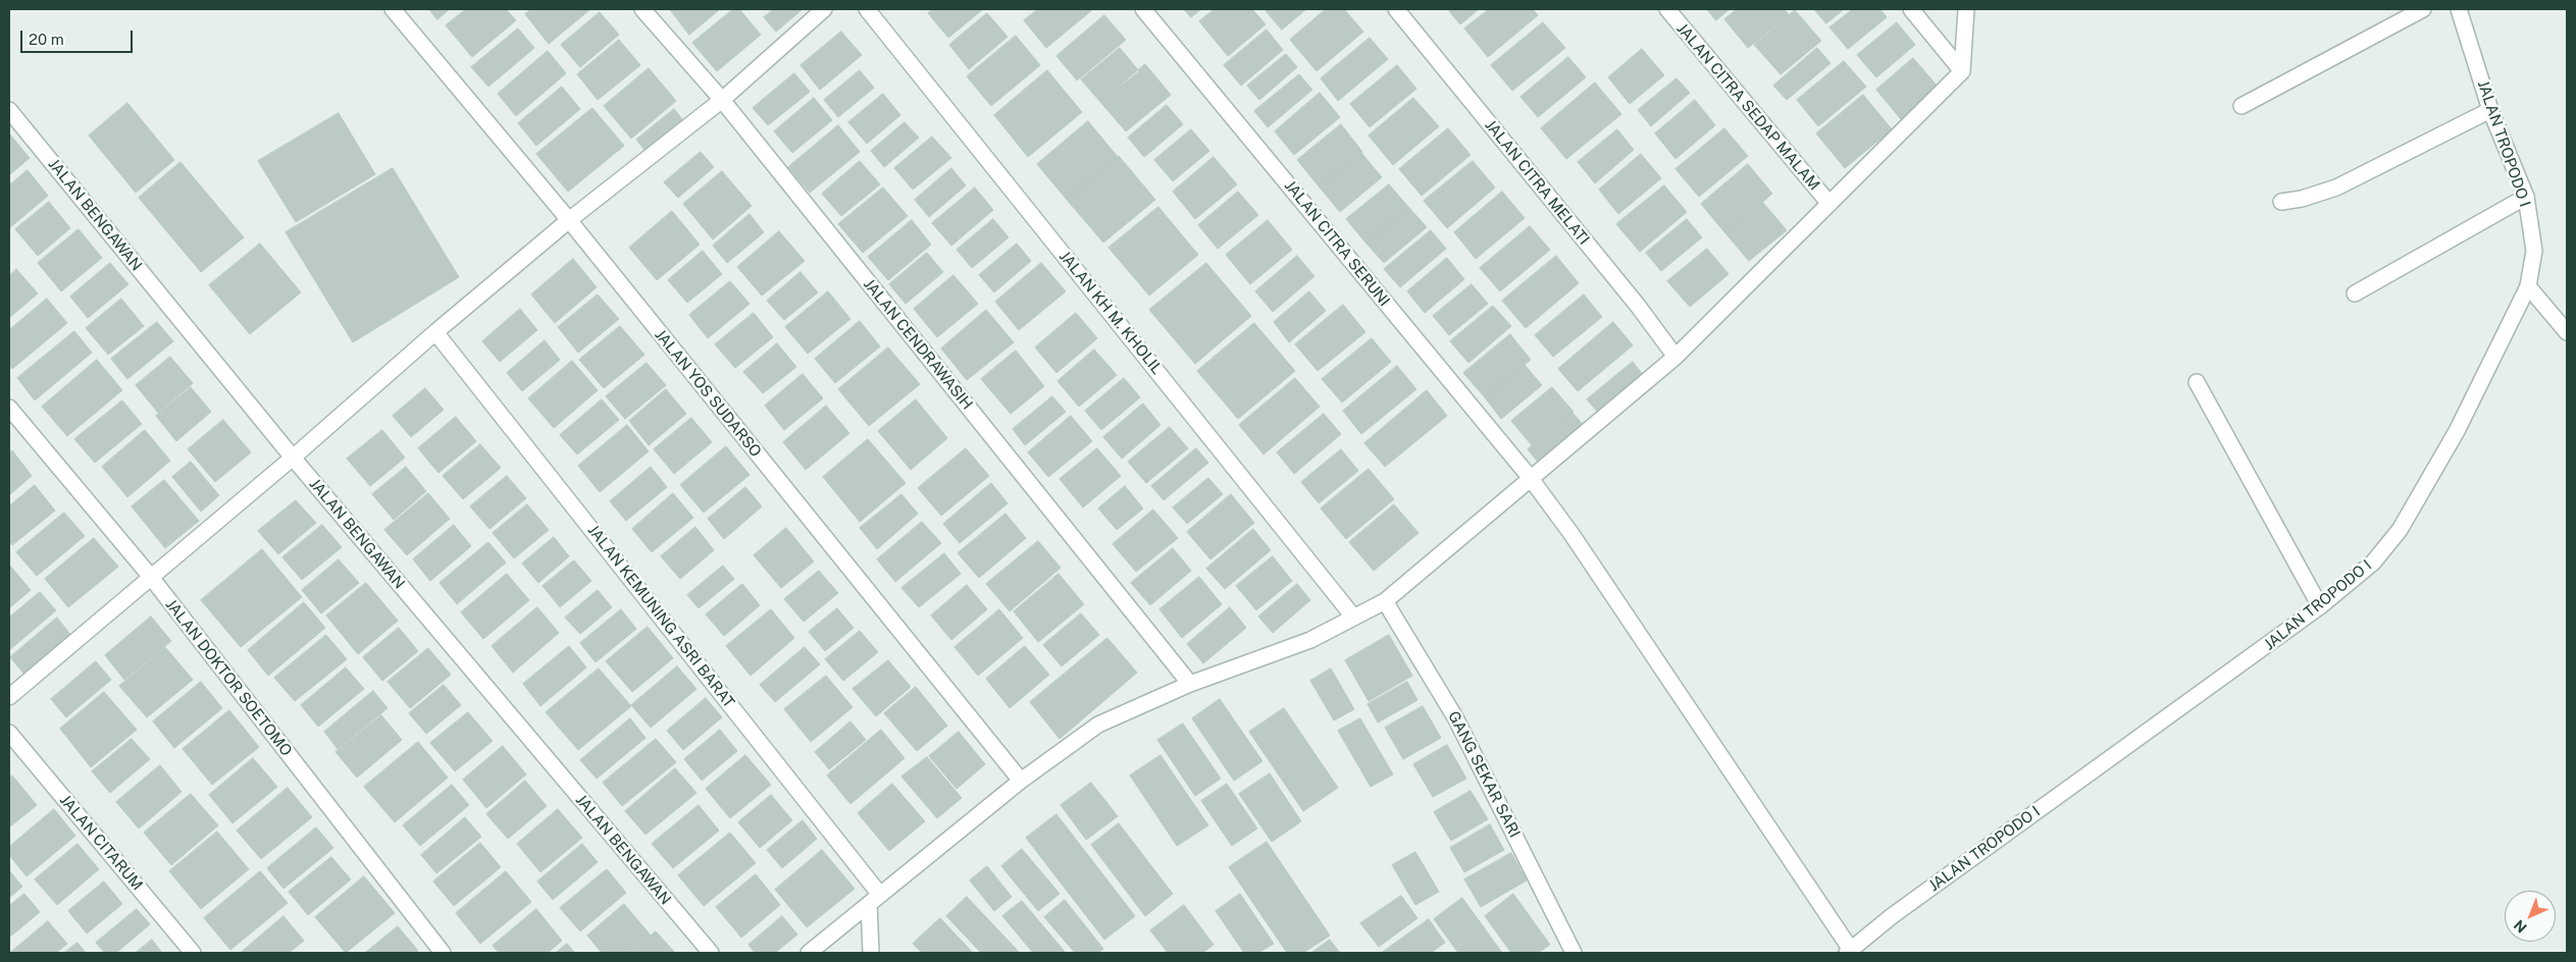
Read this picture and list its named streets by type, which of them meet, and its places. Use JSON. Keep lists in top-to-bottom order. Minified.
{"streets":{"street":["JALAN CITRA SEDAP MALAM","JALAN TROPODO I","JALAN CITRA MELATI","JALAN BENGAWAN","JALAN CITRA SERUNI","JALAN KH M. KHOLIL","JALAN CENDRAWASIH","JALAN YOS SUDARSO","JALAN KEMUNING ASRI BARAT","JALAN DOKTOR SOETOMO","GANG SEKAR SARI","JALAN CITARUM"]},"crossings":[["JALAN TROPODO I","JALAN CITRA SERUNI"]],"scale_bar":"20 m","north":"bottom left"}
